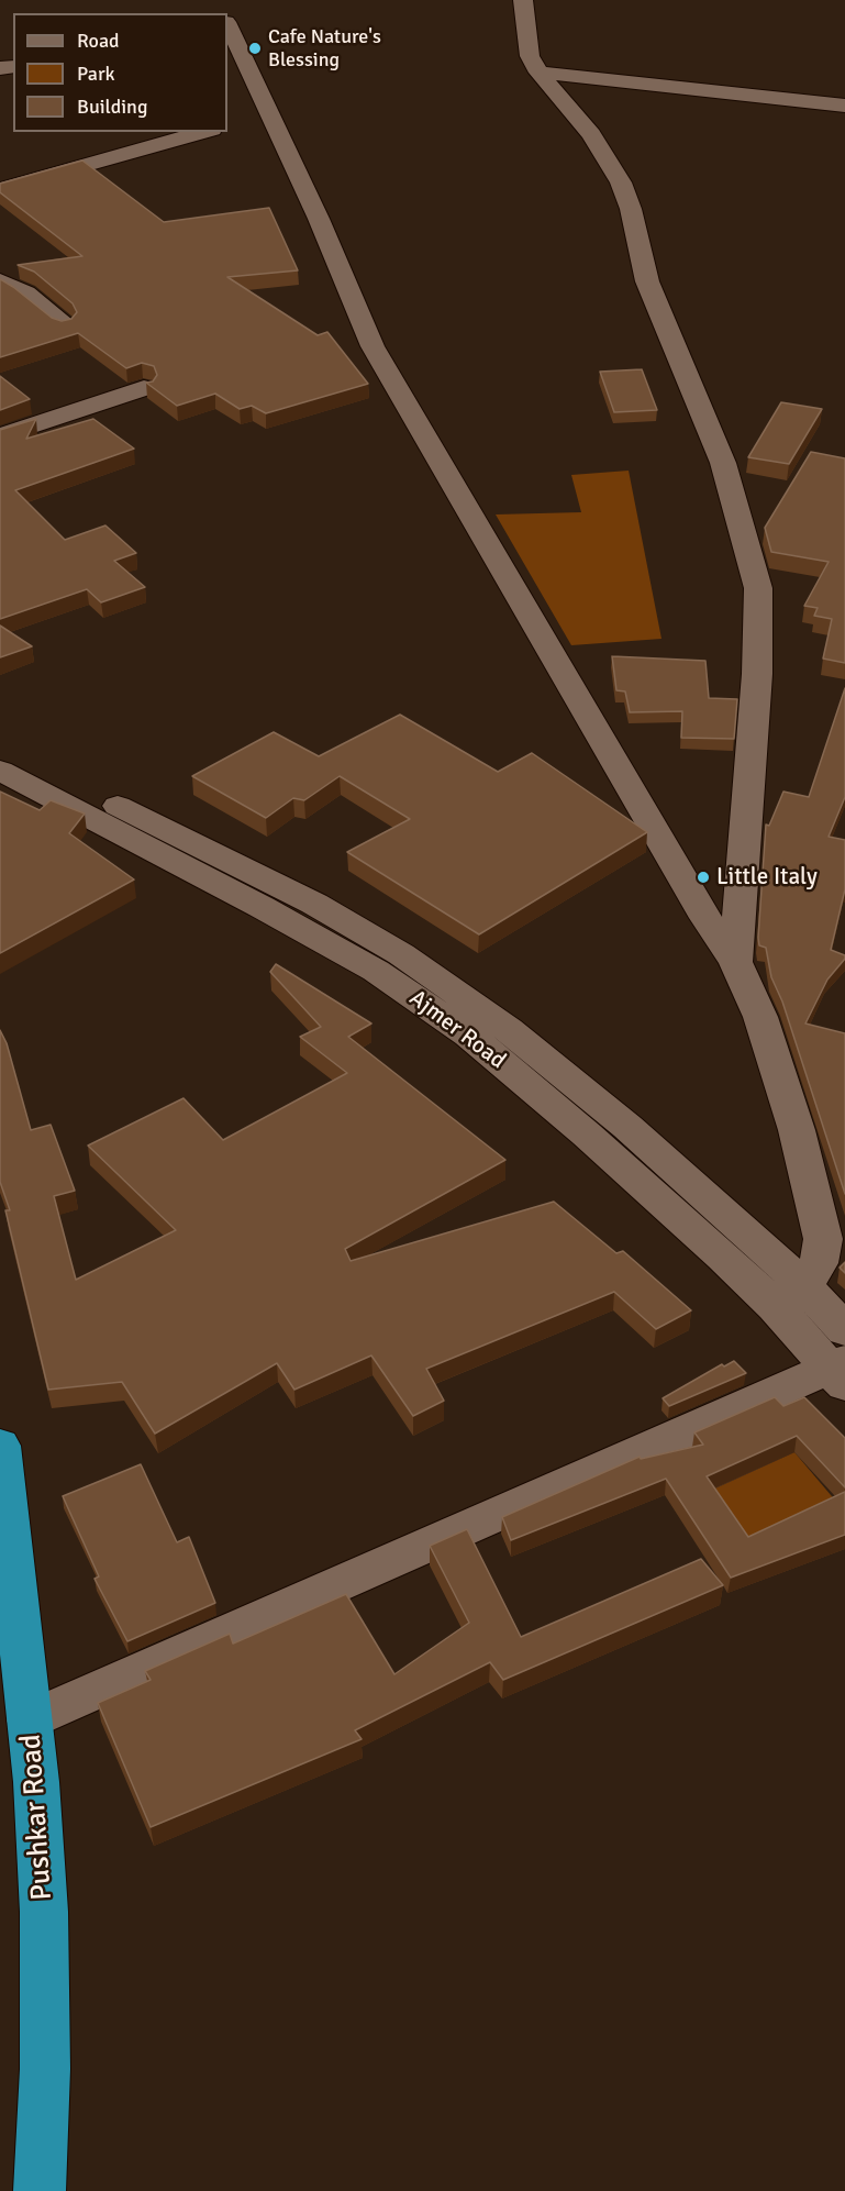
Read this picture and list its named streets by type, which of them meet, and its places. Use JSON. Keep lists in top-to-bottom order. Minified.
{"streets":{"highway":["Pushkar Road"],"street":["Ajmer Road"]},"places":["Cafe Nature's Blessing","Little Italy"],"legend":["Road","Park","Building"]}
